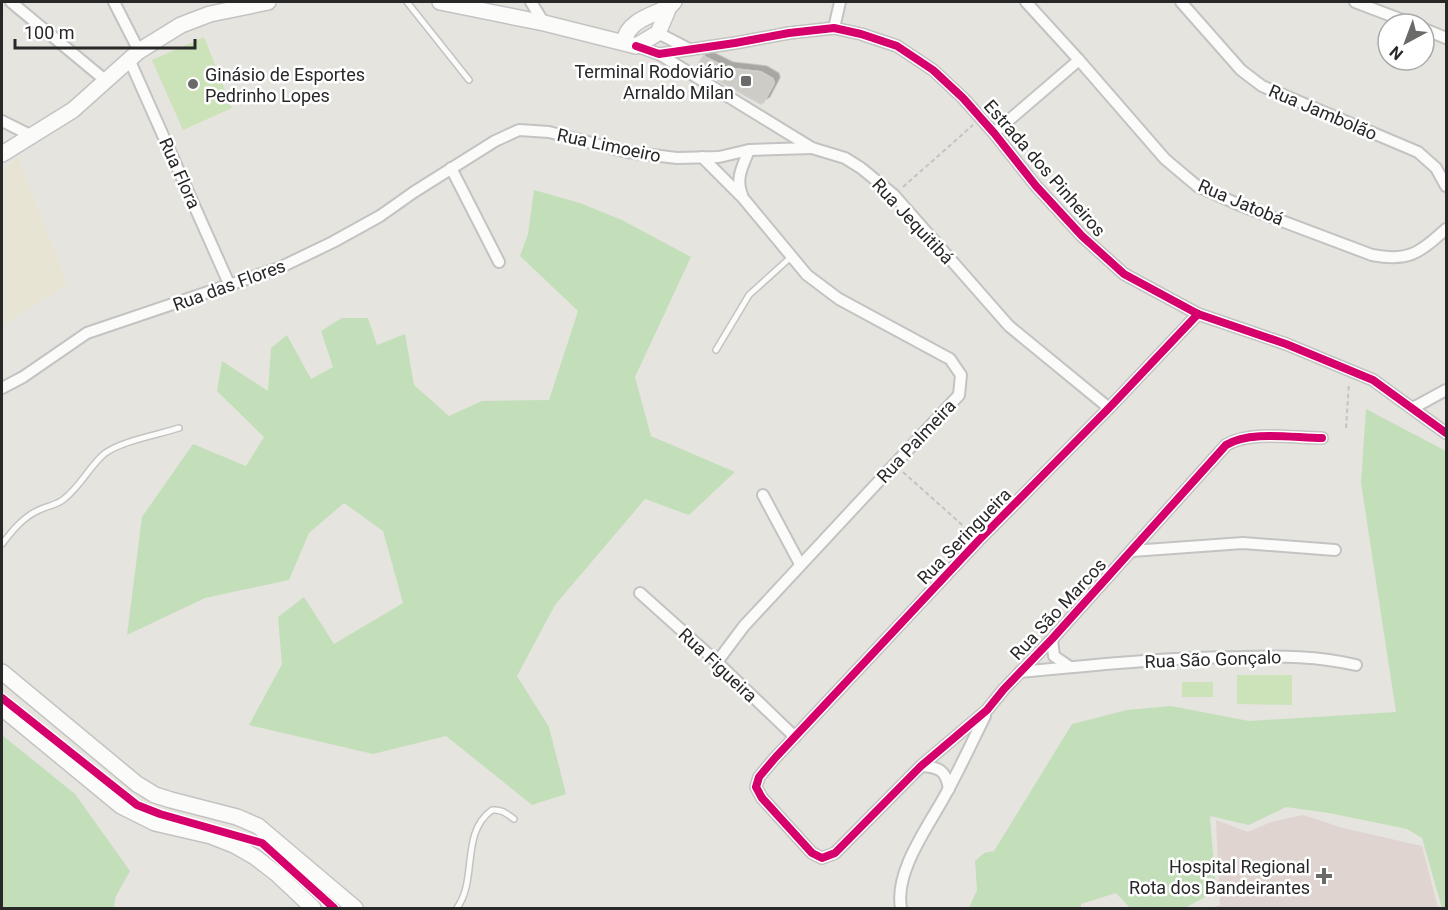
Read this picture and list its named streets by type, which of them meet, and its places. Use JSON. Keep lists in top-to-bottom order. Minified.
{"streets":{"main road":["Estrada dos Pinheiros"],"street":["Rua Jambolão","Rua Limoeiro","Rua Flora","Rua Jatobá","Rua Jequitibá","Rua das Flores","Rua Palmeira","Rua Seringueira","Rua São Marcos","Rua São Gonçalo","Rua Figueira"]},"crossings":[["Rua Limoeiro","Rua Jequitibá"],["Rua Limoeiro","Rua das Flores"],["Rua Limoeiro","Rua Palmeira"],["Estrada dos Pinheiros","Rua Jequitibá"],["Estrada dos Pinheiros","Rua Seringueira"],["Rua Flora","Rua das Flores"],["Rua Jequitibá","Rua Seringueira"],["Rua Palmeira","Rua Figueira"],["Rua Seringueira","Rua São Marcos"],["Rua Seringueira","Rua Figueira"],["Rua São Marcos","Rua São Gonçalo"]],"places":{"transit":["Terminal Rodoviário Arnaldo Milan"],"other":["Ginásio de Esportes Pedrinho Lopes"],"health":["Hospital Regional Rota dos Bandeirantes"]},"scale_bar":"100 m","north":"bottom left"}
